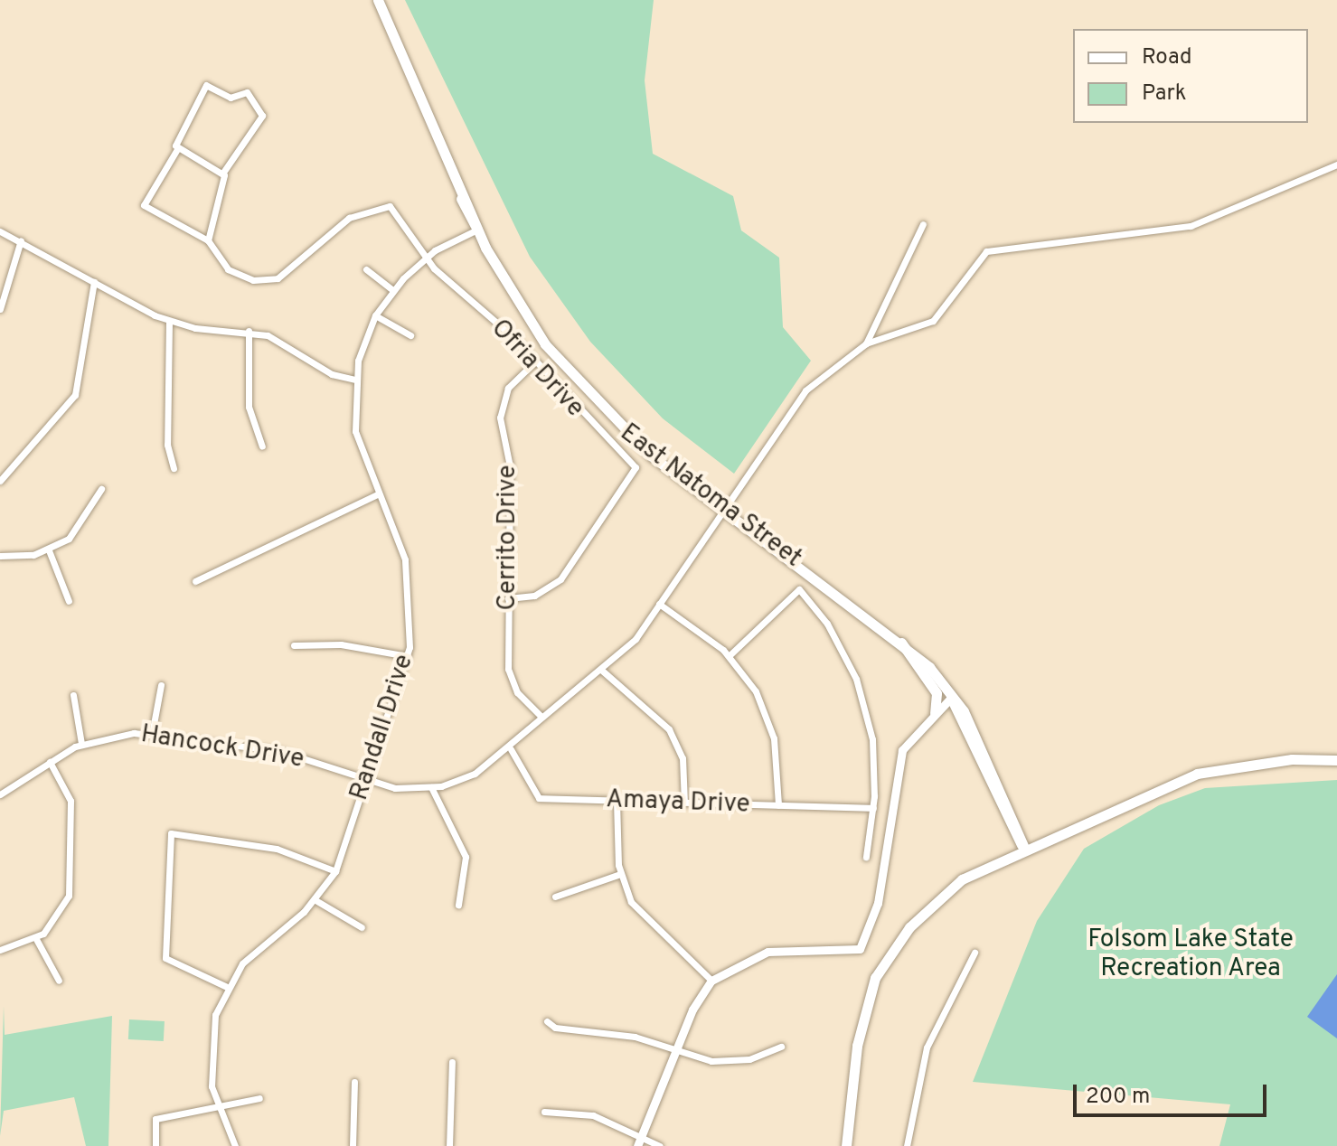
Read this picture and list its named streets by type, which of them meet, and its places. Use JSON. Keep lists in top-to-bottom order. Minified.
{"streets":{"main road":["East Natoma Street"],"street":["Ofria Drive","Cerrito Drive","Randall Drive","Hancock Drive","Amaya Drive"]},"crossings":[["Ofria Drive","Cerrito Drive"],["Ofria Drive","Randall Drive"],["East Natoma Street","Randall Drive"],["East Natoma Street","Hancock Drive"],["Cerrito Drive","Hancock Drive"],["Randall Drive","Hancock Drive"],["Hancock Drive","Amaya Drive"]],"parks":["Folsom Lake State Recreation Area"],"legend":["Road","Park"],"scale_bar":"200 m"}
